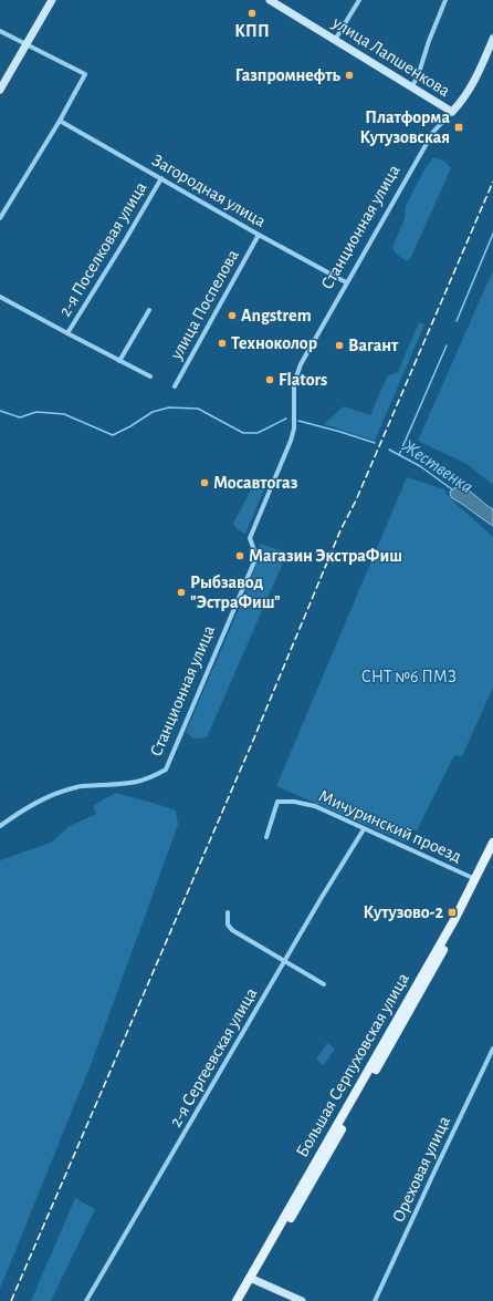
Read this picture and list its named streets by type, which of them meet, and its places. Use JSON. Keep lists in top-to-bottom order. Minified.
{"streets":{"main road":["Большая Серпуховская улица"],"street":["улица Лапшенкова","Загородная улица","Станционная улица","2-я Поселковая улица","улица Поспелова","Мичуринский проезд","2-я Сергеевская улица","Ореховая улица"]},"crossings":[["улица Лапшенкова","Станционная улица"],["Загородная улица","Станционная улица"],["Загородная улица","2-я Поселковая улица"],["Загородная улица","улица Поспелова"],["Мичуринский проезд","2-я Сергеевская улица"],["Мичуринский проезд","Большая Серпуховская улица"]],"water":["Жественка"],"parks":["СНТ №6 ПМЗ"],"places":{"other":["КПП","Газпромнефть","Angstrem","Техноколор","Вагант","Flators","Мосавтогаз","Магазин ЭкстраФиш","Рыбзавод \"ЭстраФиш\""],"transit":["Платформа Кутузовская","Кутузово-2"]}}
